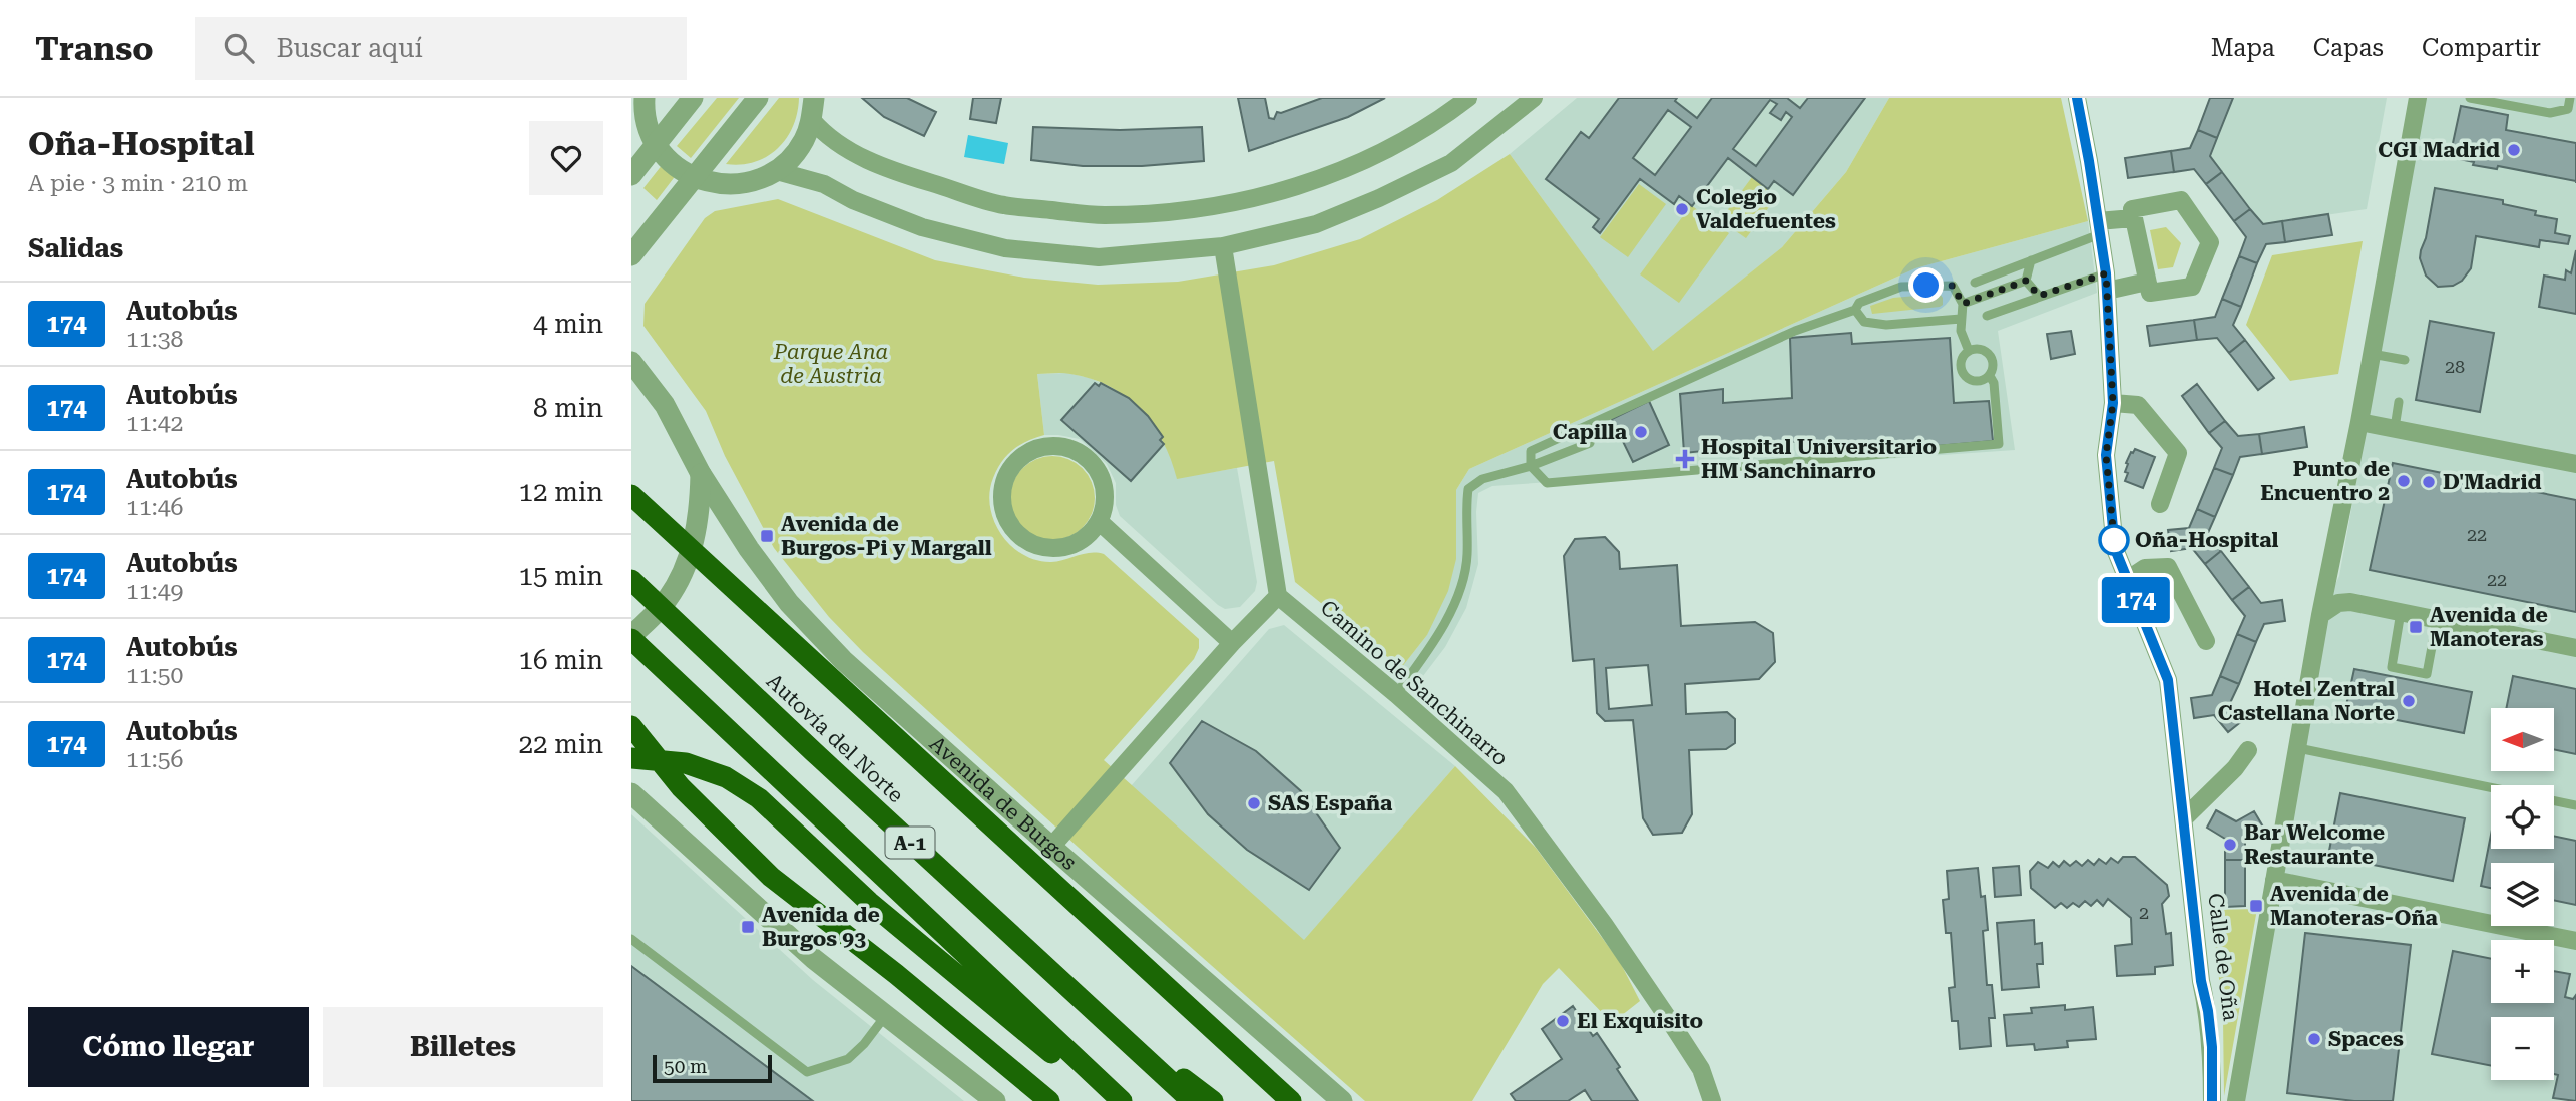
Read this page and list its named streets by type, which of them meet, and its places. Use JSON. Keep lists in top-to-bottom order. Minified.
{"streets":{"highway":["Autovía del Norte","A-1"],"street":["Camino de Sanchinarro","Avenida de Burgos","Calle de Oña"]},"crossings":[["Avenida de Burgos","A-1"]],"parks":["Parque Ana de Austria"],"places":{"other":["CGI Madrid","Colegio Valdefuentes","Capilla","Punto de Encuentro 2","D'Madrid","Oña-Hospital","Hotel Zentral Castellana Norte","SAS España","Bar Welcome Restaurante","El Exquisito","Spaces"],"health":["Hospital Universitario HM Sanchinarro"],"transit":["Avenida de Burgos-Pi y Margall","Avenida de Manoteras","Avenida de Manoteras-Oña","Avenida de Burgos 93"]},"lines":["bus line 174"],"house_numbers":["28","22","22","2"],"scale_bar":"50 m","north":"left","page":{"header":"Transo","search":"Buscar aquí","nav":["Mapa","Capas","Compartir"],"heading":[["Oña-Hospital","A pie · 3 min · 210 m"],"Salidas"],"on_map":"174","list":[{"mark":"174","name":"Autobús","note":"11:38","value":"4 min"},{"mark":"174","name":"Autobús","note":"11:42","value":"8 min"},{"mark":"174","name":"Autobús","note":"11:46","value":"12 min"},{"mark":"174","name":"Autobús","note":"11:49","value":"15 min"},{"mark":"174","name":"Autobús","note":"11:50","value":"16 min"},{"mark":"174","name":"Autobús","note":"11:56","value":"22 min"}],"map_buttons":["+","−"],"buttons":["Cómo llegar","Billetes"],"scale":"50 m"}}
